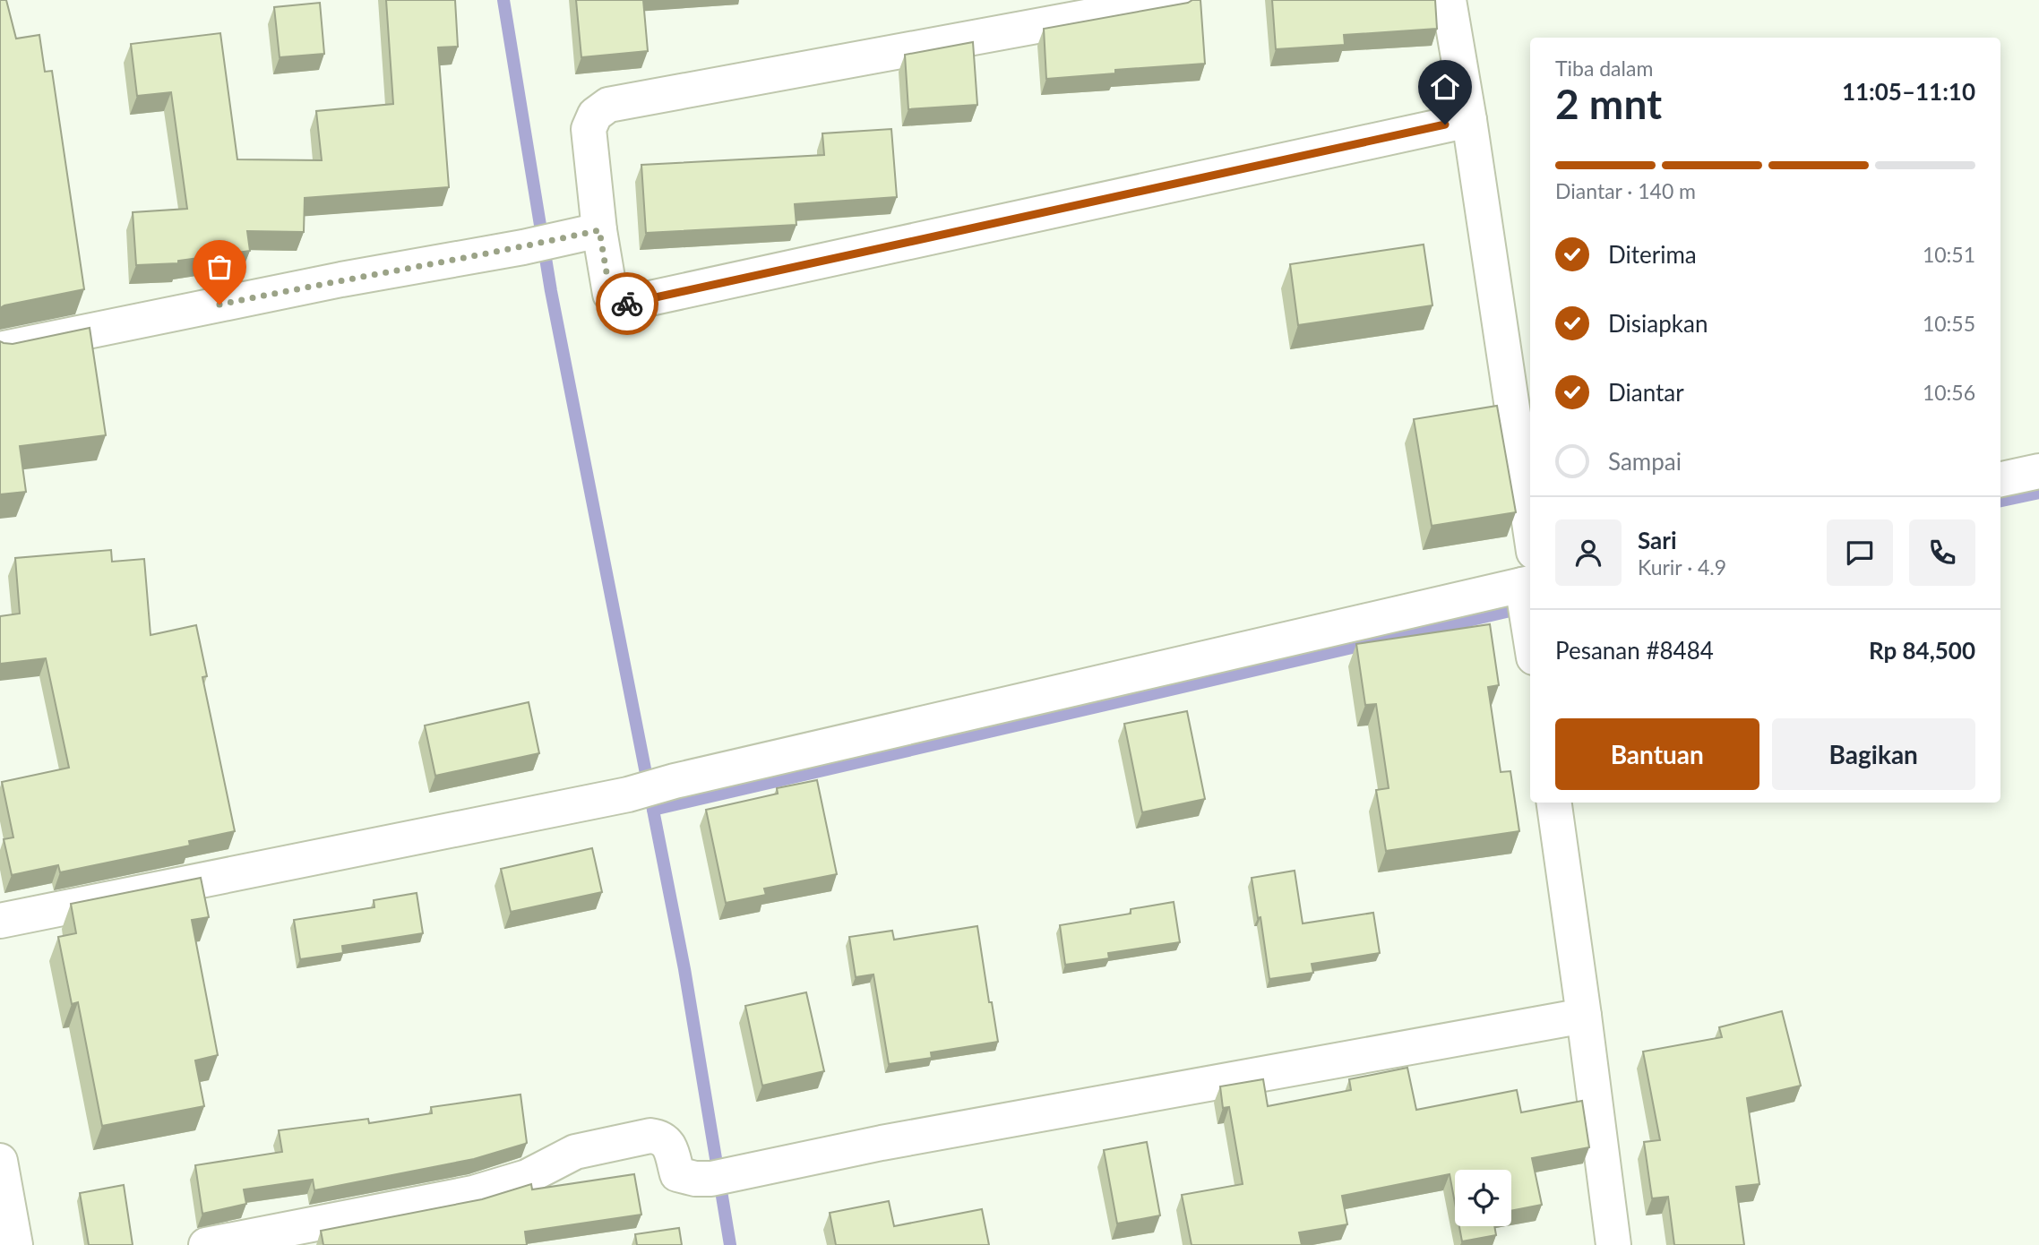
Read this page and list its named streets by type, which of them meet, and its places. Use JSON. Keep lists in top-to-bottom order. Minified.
{"page":{"heading":["2 mnt","Tiba dalam","11:05–11:10"],"panel":["Sari","Kurir · 4.9","Pesanan #8484","Rp 84,500"],"bar":"Diantar · 140 m","list":[["Diterima","10:51"],["Disiapkan","10:55"],["Diantar","10:56"],"Sampai"],"buttons":["Bantuan","Bagikan"]}}
